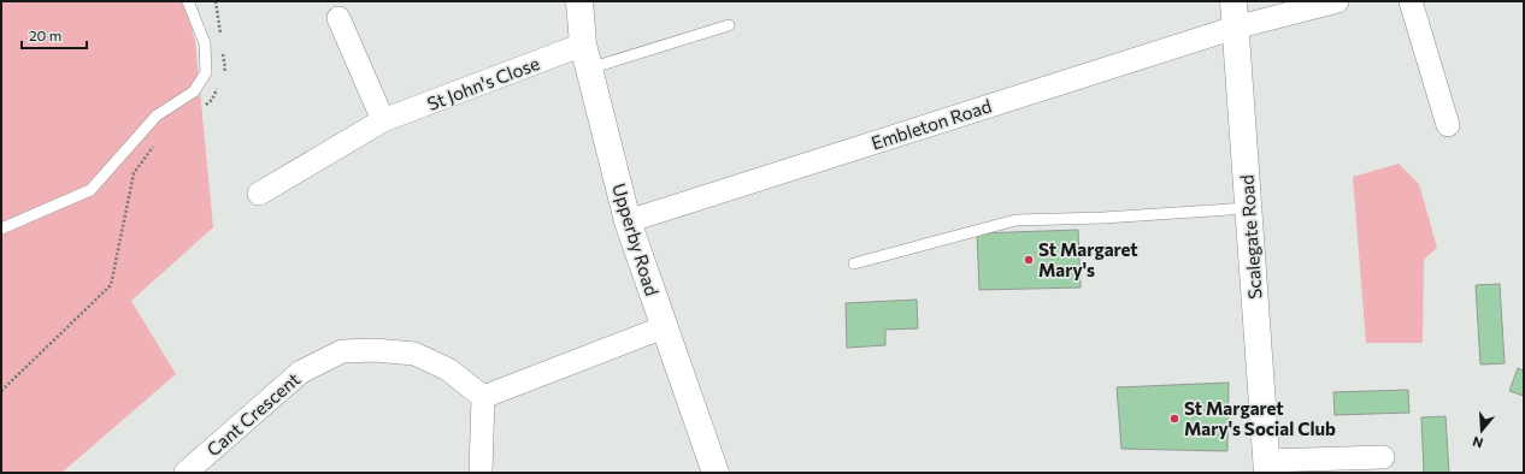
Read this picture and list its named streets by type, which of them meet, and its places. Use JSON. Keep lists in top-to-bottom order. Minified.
{"streets":{"street":["St John's Close","Embleton Road","Scalegate Road","Upperby Road","Cant Crescent"]},"crossings":[["St John's Close","Upperby Road"],["Embleton Road","Scalegate Road"],["Embleton Road","Upperby Road"]],"places":["St Margaret Mary's","St Margaret Mary's Social Club"],"scale_bar":"20 m","north":"bottom"}
